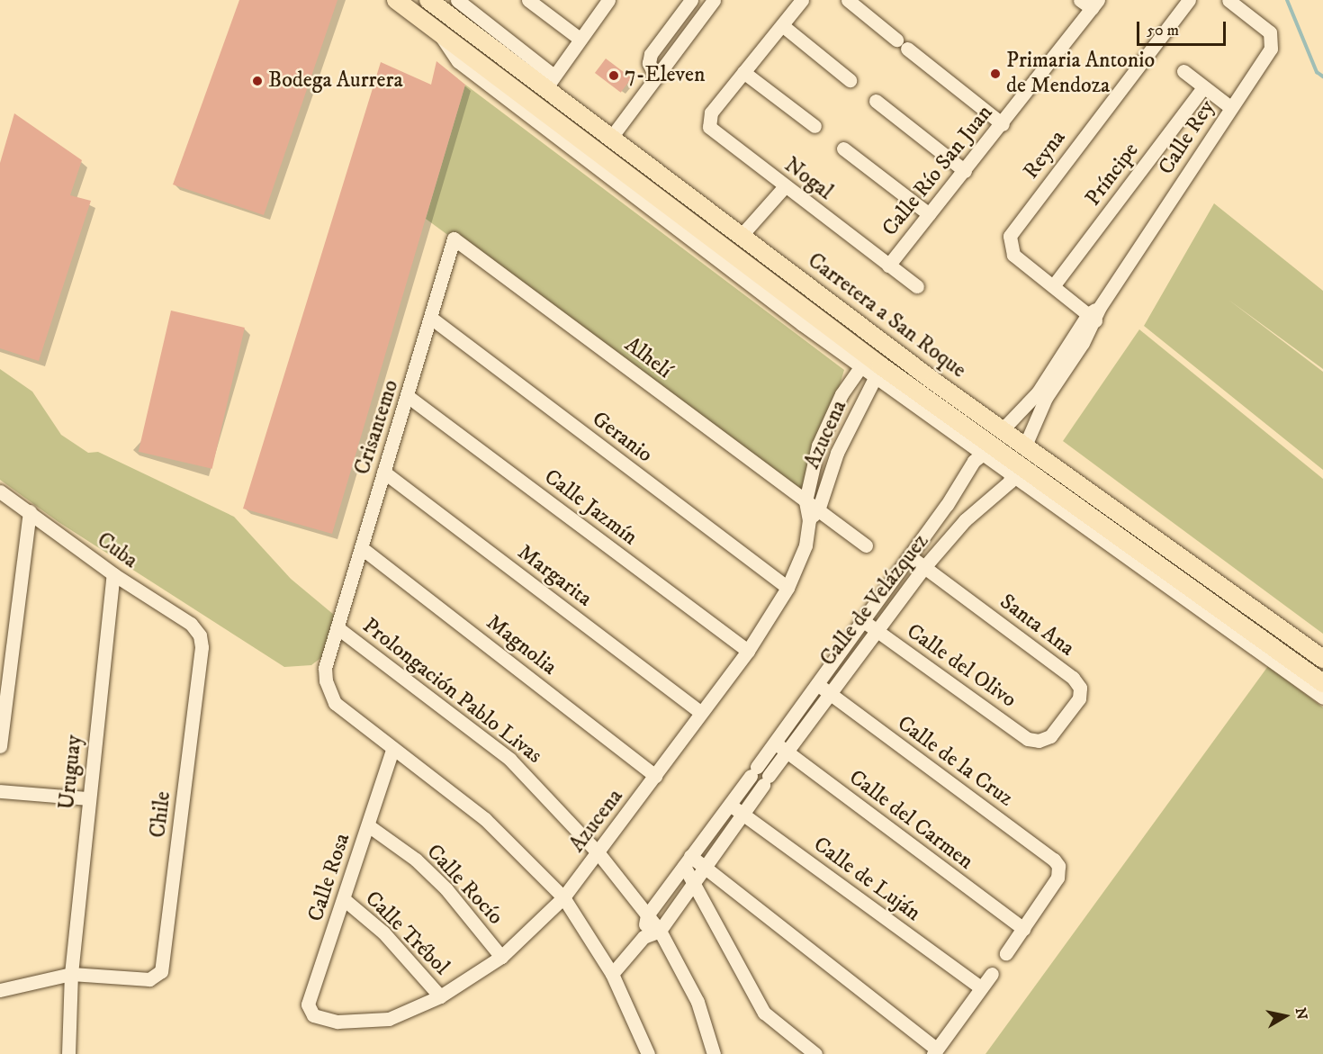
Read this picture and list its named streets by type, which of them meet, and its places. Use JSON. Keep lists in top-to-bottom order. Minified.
{"streets":{"main road":["Carretera a San Roque"],"street":["Calle Rey","Reyna","Calle Río San Juan","Príncipe","Nogal","Alhelí","Crisantemo","Azucena","Geranio","Calle Jazmín","Cuba","Margarita","Calle de Velázquez","Santa Ana","Magnolia","Calle del Olivo","Prolongación Pablo Livas","Calle de la Cruz","Uruguay","Chile","Calle del Carmen","Calle Rosa","Calle de Luján","Calle Rocío","Calle Trébol"]},"crossings":[["Calle Rey","Reyna"],["Calle Rey","Carretera a San Roque"],["Reyna","Príncipe"],["Calle Río San Juan","Nogal"],["Carretera a San Roque","Azucena"],["Carretera a San Roque","Calle de Velázquez"],["Alhelí","Crisantemo"],["Alhelí","Azucena"],["Crisantemo","Geranio"],["Crisantemo","Calle Jazmín"],["Crisantemo","Margarita"],["Crisantemo","Magnolia"],["Crisantemo","Prolongación Pablo Livas"],["Crisantemo","Calle Rosa"],["Azucena","Geranio"],["Azucena","Calle Jazmín"],["Azucena","Margarita"],["Azucena","Magnolia"],["Azucena","Prolongación Pablo Livas"],["Azucena","Calle Rosa"],["Azucena","Calle Rocío"],["Azucena","Calle Trébol"],["Cuba","Uruguay"],["Cuba","Chile"],["Calle de Velázquez","Santa Ana"],["Calle de Velázquez","Calle del Olivo"],["Calle de Velázquez","Prolongación Pablo Livas"],["Calle de Velázquez","Calle de la Cruz"],["Calle de Velázquez","Calle del Carmen"],["Calle de Velázquez","Calle de Luján"],["Santa Ana","Calle del Olivo"],["Calle de la Cruz","Calle del Carmen"],["Uruguay","Chile"],["Calle Rosa","Calle Rocío"],["Calle Rosa","Calle Trébol"]],"places":["Primaria Antonio de Mendoza","7-Eleven","Bodega Aurrera"],"scale_bar":"50 m","north":"right"}
